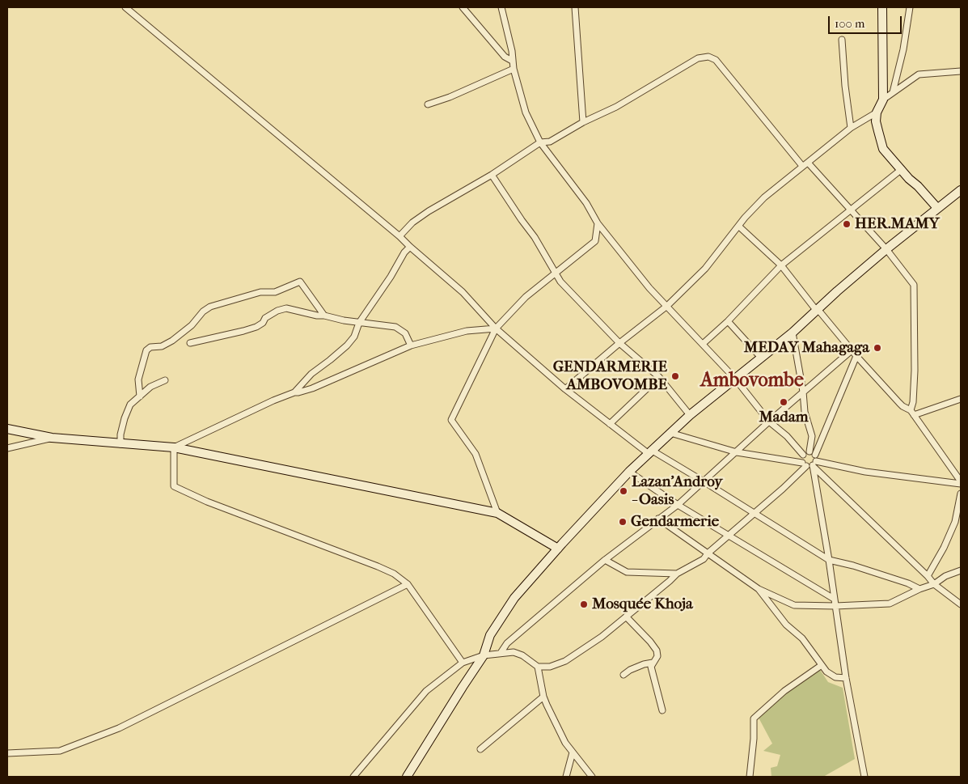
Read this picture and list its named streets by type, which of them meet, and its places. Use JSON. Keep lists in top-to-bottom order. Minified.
{"districts":["Ambovombe"],"places":["HER.MAMY","MEDAY Mahagaga","GENDARMERIE AMBOVOMBE","Madam","Lazan'Androy - Oasis","Gendarmerie","Mosquée Khoja"],"scale_bar":"100 m"}
